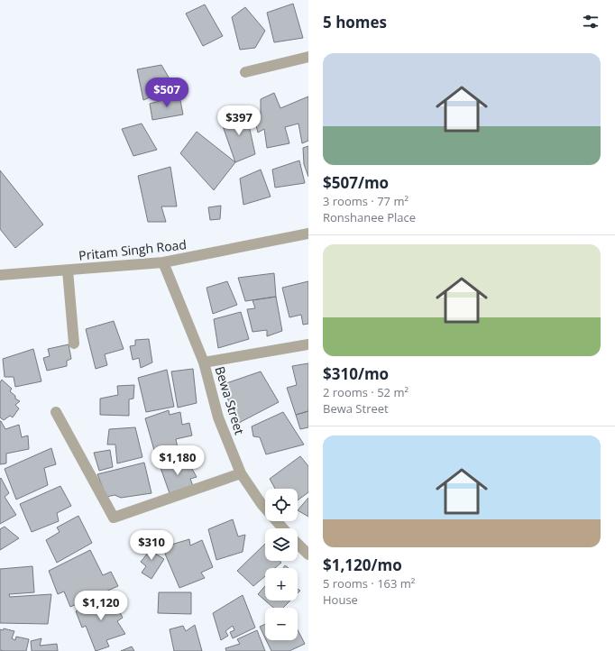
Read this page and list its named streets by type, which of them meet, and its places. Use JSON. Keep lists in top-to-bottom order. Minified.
{"streets":{"street":["Pritam Singh Road","Bewa Street"]},"crossings":[["Pritam Singh Road","Bewa Street"]],"page":{"heading":"5 homes","list":[{"name":"$507/mo","note":"3 rooms · 77 m² · Ronshanee Place"},{"name":"$310/mo","note":"2 rooms · 52 m² · Bewa Street"},{"name":"$1,120/mo","note":"5 rooms · 163 m² · House"}],"price":["$507","$397","$1,180","$310","$1,120"],"map_buttons":["+","−"]}}
